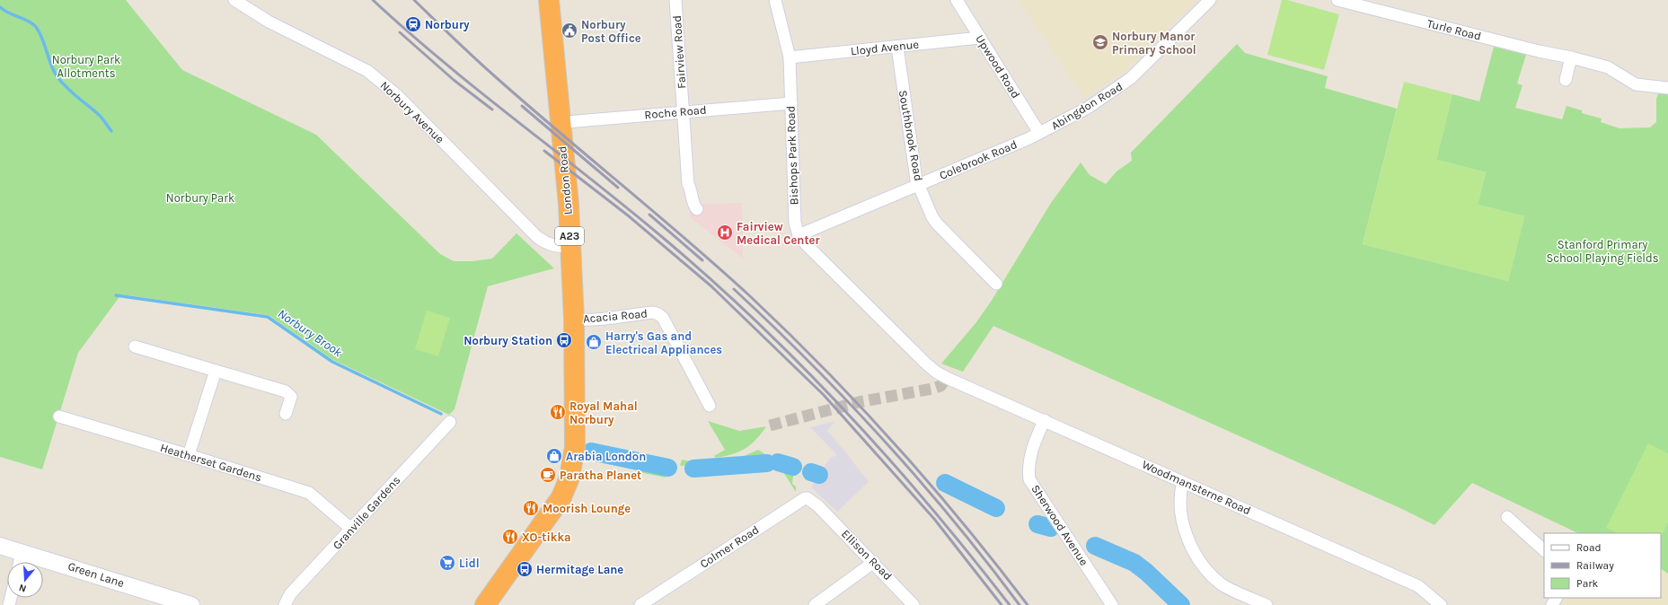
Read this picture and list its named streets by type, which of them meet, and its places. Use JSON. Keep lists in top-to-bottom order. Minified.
{"streets":{"highway":["London Road","A23"],"main road":["Green Lane"],"street":["Turle Road","Lloyd Avenue","Fairview Road","Upwood Road","Abingdon Road","Norbury Avenue","Roche Road","Southbrook Road","Bishops Park Road","Colebrook Road","Acacia Road","Heatherset Gardens","Woodmansterne Road","Granville Gardens","Sherwood Avenue","Colmer Road","Ellison Road"]},"crossings":[["Lloyd Avenue","Upwood Road"],["Lloyd Avenue","Southbrook Road"],["Lloyd Avenue","Bishops Park Road"],["Fairview Road","Roche Road"],["Upwood Road","Abingdon Road"],["Upwood Road","Colebrook Road"],["Abingdon Road","Colebrook Road"],["Norbury Avenue","London Road"],["Roche Road","Bishops Park Road"],["Roche Road","London Road"],["Southbrook Road","Colebrook Road"],["Bishops Park Road","Colebrook Road"],["Bishops Park Road","Woodmansterne Road"],["London Road","Acacia Road"],["Heatherset Gardens","Granville Gardens"],["Woodmansterne Road","Sherwood Avenue"],["Colmer Road","Ellison Road"]],"water":["Norbury Brook"],"parks":["Norbury Park Allotments","Norbury Park","Stanford Primary School Playing Fields"],"places":{"station":["Norbury"],"public building":["Norbury Post Office"],"school or university":["Norbury Manor Primary School"],"hospital":["Fairview Medical Center"],"bus stop":["Norbury Station","Hermitage Lane"],"shop":["Harry's Gas and Electrical Appliances","Arabia London"],"restaurant":["Royal Mahal Norbury","Moorish Lounge","XO-tikka"],"cafe":["Paratha Planet"],"supermarket":["Lidl"]},"legend":["Road","Railway","Park"],"north":"bottom"}
